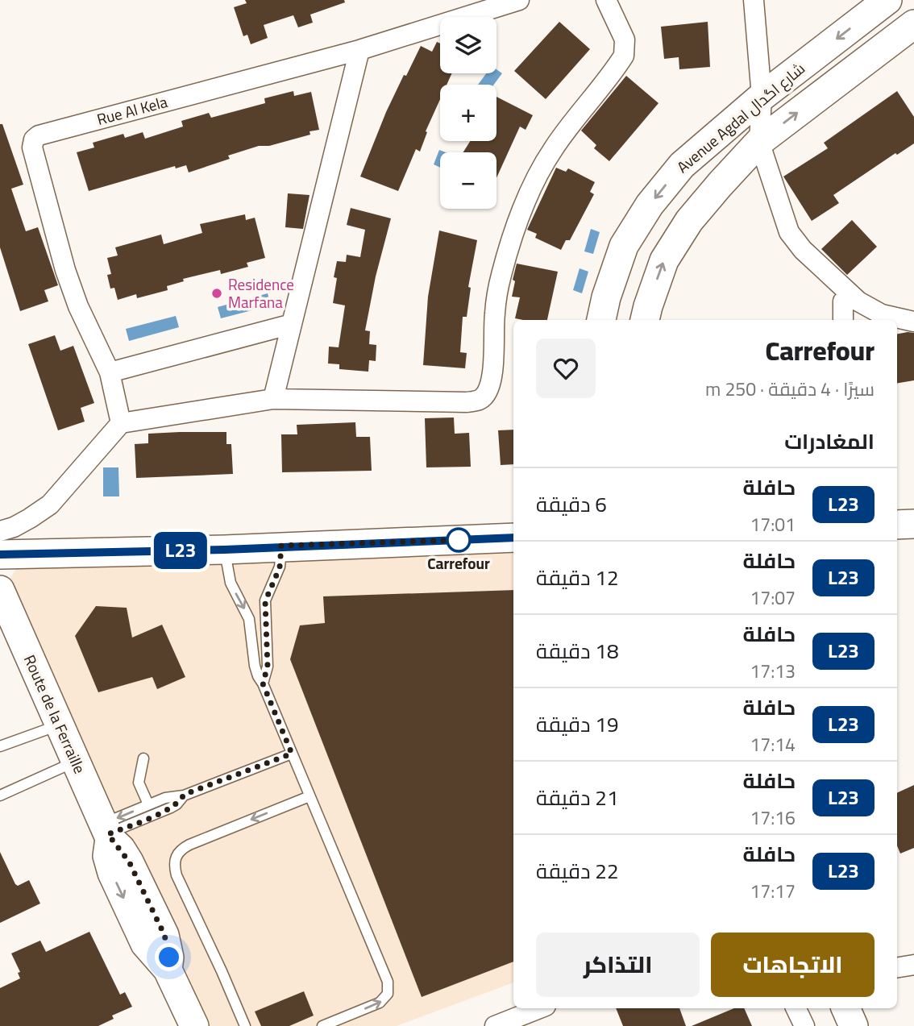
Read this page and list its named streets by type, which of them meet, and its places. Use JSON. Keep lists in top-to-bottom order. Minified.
{"streets":{"street":["Rue Al Kela","Avenue Agdal شارع اگدال","Route de la Ferraille"]},"places":["Residence Marfana","Carrefour"],"lines":["bus line L23"],"page":{"on_map":"L23","map_buttons":["+","−"],"heading":[["Carrefour","سيرًا · 4 دقيقة · 250 m"],"المغادرات"],"list":[{"mark":"L23","name":"حافلة","note":"17:01","value":"6 دقيقة"},{"mark":"L23","name":"حافلة","note":"17:07","value":"12 دقيقة"},{"mark":"L23","name":"حافلة","note":"17:13","value":"18 دقيقة"},{"mark":"L23","name":"حافلة","note":"17:14","value":"19 دقيقة"},{"mark":"L23","name":"حافلة","note":"17:16","value":"21 دقيقة"},{"mark":"L23","name":"حافلة","note":"17:17","value":"22 دقيقة"}],"buttons":["الاتجاهات","التذاكر"]}}
